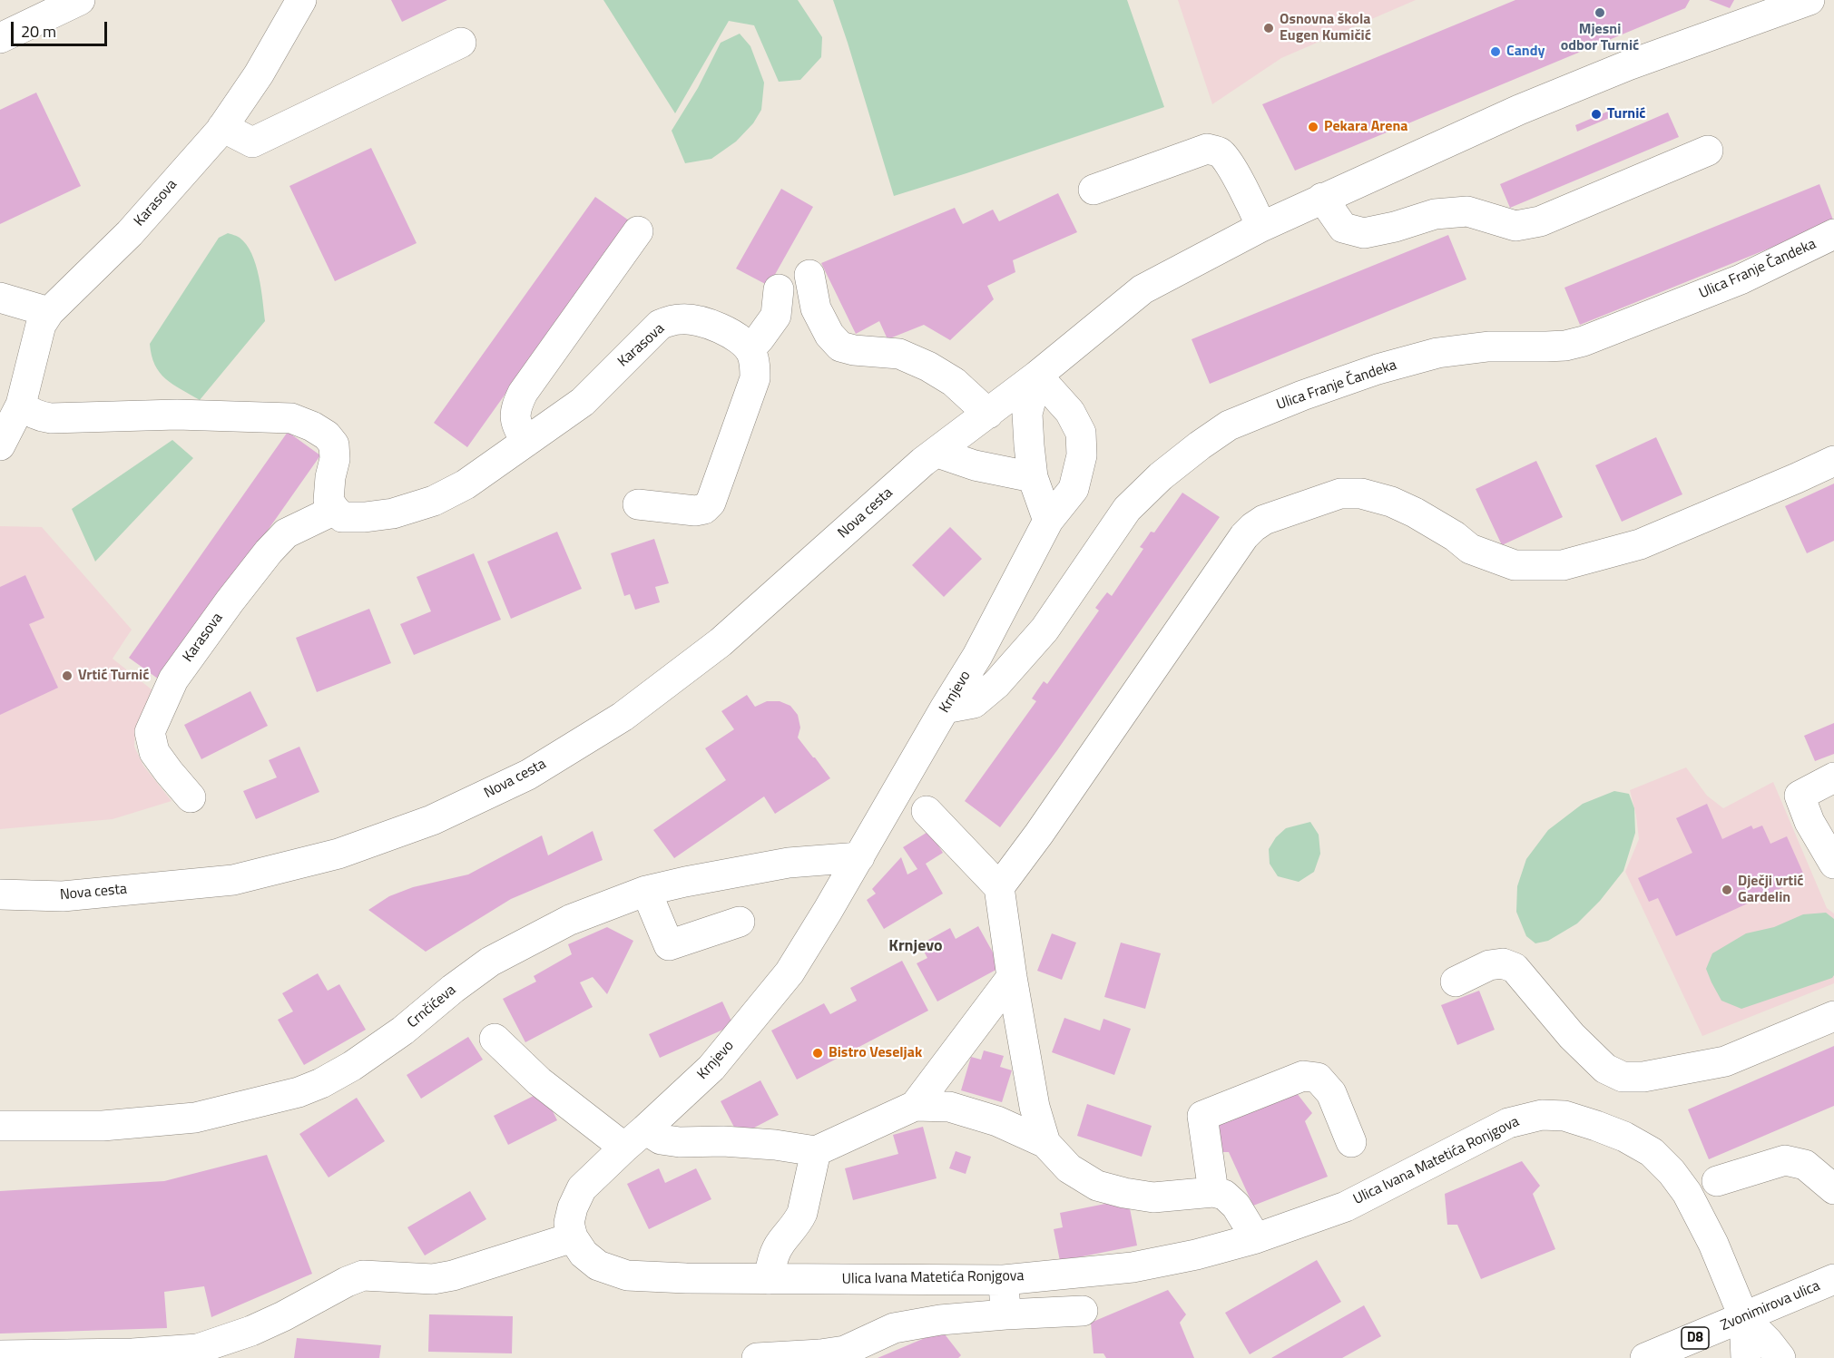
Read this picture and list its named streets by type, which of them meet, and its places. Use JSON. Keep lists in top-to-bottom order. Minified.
{"streets":{"street":["Karasova","Ulica Franje Čandeka","Nova cesta","Krnjevo","Crnčićeva","Ulica Ivana Matetića Ronjgova","Zvonimirova ulica","D8"]},"crossings":[["Ulica Franje Čandeka","Krnjevo"],["Krnjevo","Crnčićeva"],["Krnjevo","Ulica Ivana Matetića Ronjgova"],["Ulica Ivana Matetića Ronjgova","Zvonimirova ulica"]],"districts":["Krnjevo"],"places":["Mjesni odbor Turnić","Osnovna škola Eugen Kumičić","Candy","Turnić","Pekara Arena","Vrtić Turnić","Dječji vrtić Gardelin","Bistro Veseljak"],"scale_bar":"20 m"}
